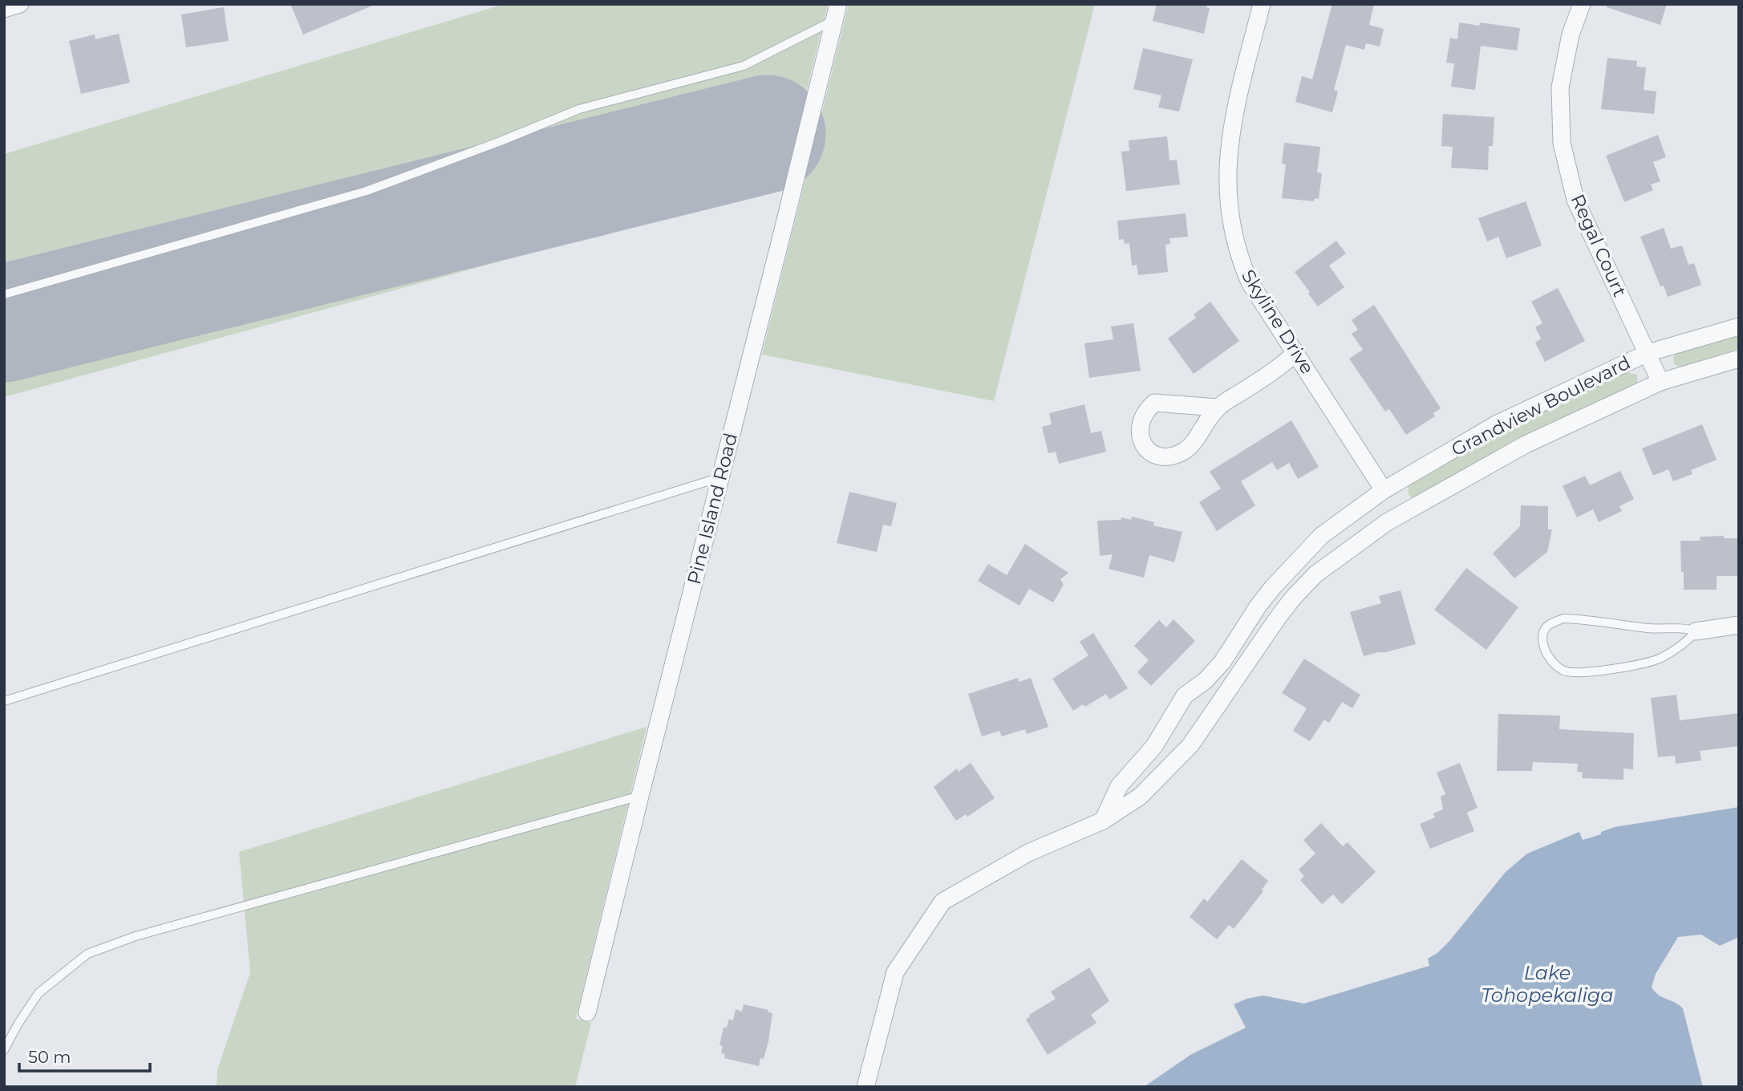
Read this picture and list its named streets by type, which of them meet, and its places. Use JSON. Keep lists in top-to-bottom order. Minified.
{"streets":{"street":["Regal Court","Skyline Drive","Grandview Boulevard","Pine Island Road"]},"crossings":[["Regal Court","Grandview Boulevard"],["Skyline Drive","Grandview Boulevard"]],"water":["Lake Tohopekaliga"],"scale_bar":"50 m"}
